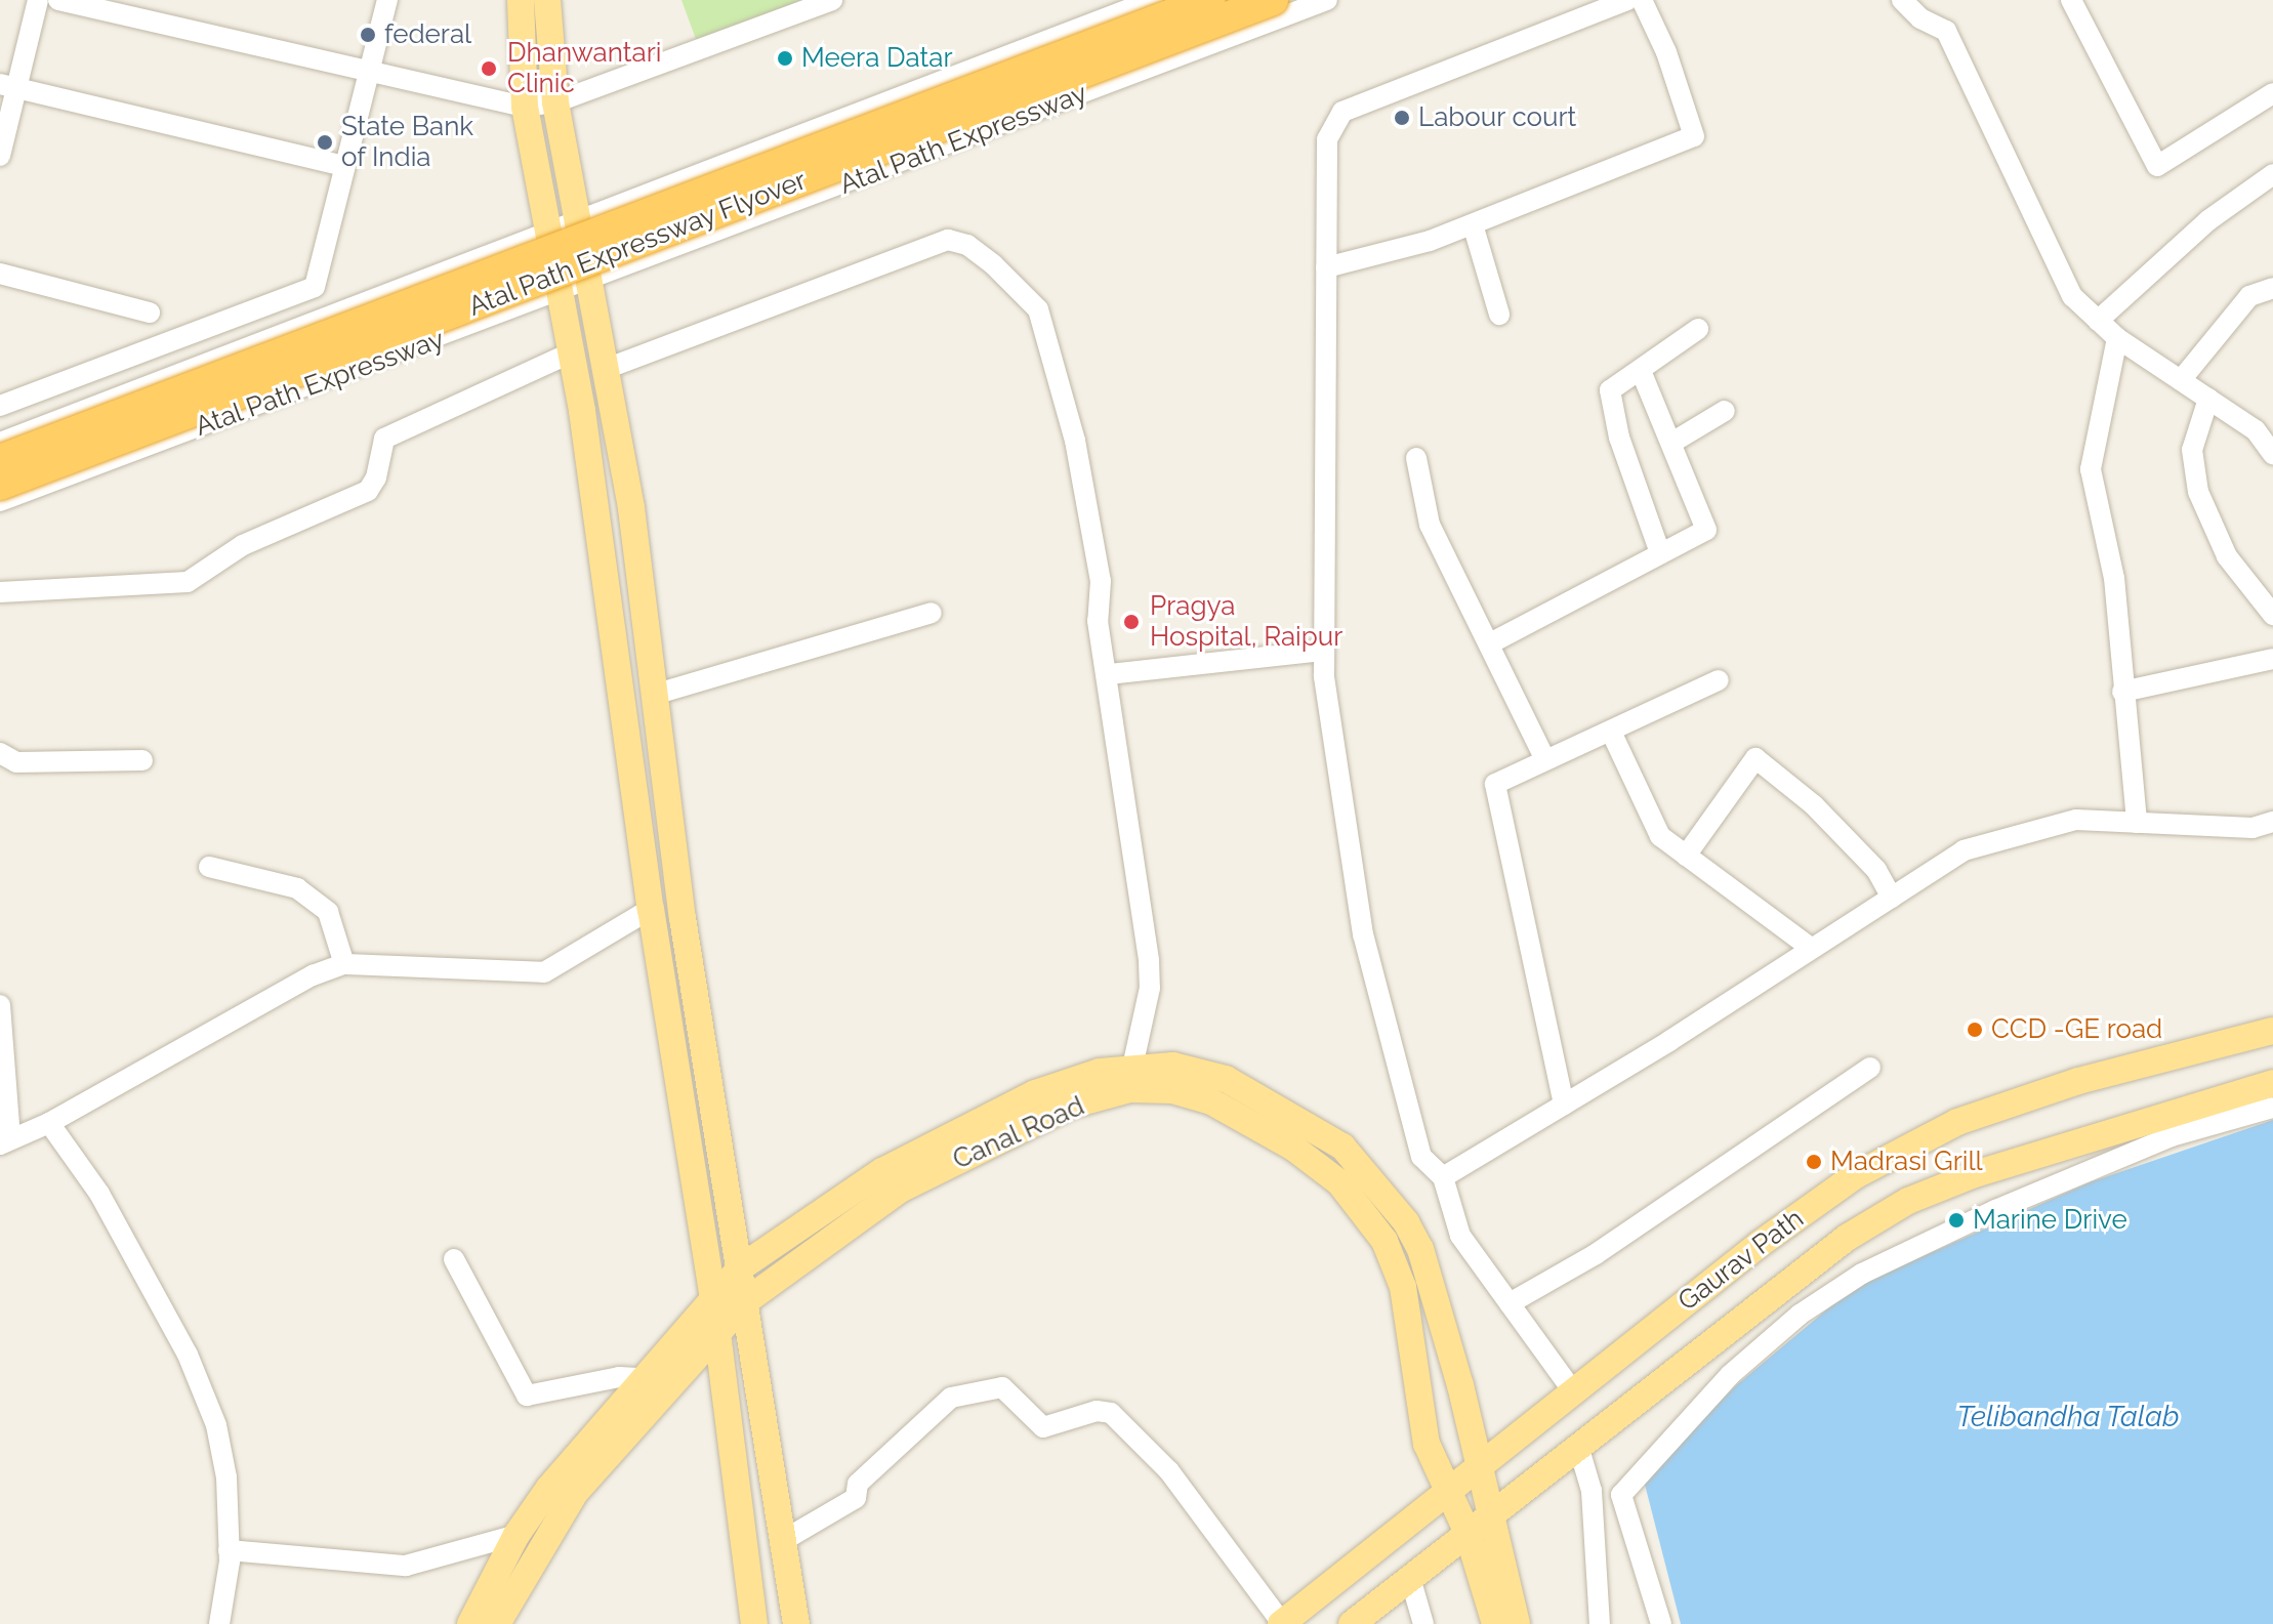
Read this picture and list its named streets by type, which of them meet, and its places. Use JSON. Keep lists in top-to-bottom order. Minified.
{"streets":{"highway":["Atal Path Expressway Flyover"],"main road":["Canal Road","Gaurav Path"],"street":["Atal Path Expressway"]},"crossings":[["Canal Road","Gaurav Path"]],"water":["Telibandha Talab"],"places":["federal","Meera Datar","Dhanwantari Clinic","Labour court","State Bank of India","Pragya Hospital, Raipur","CCD -GE road","Madrasi Grill","Marine Drive"]}
